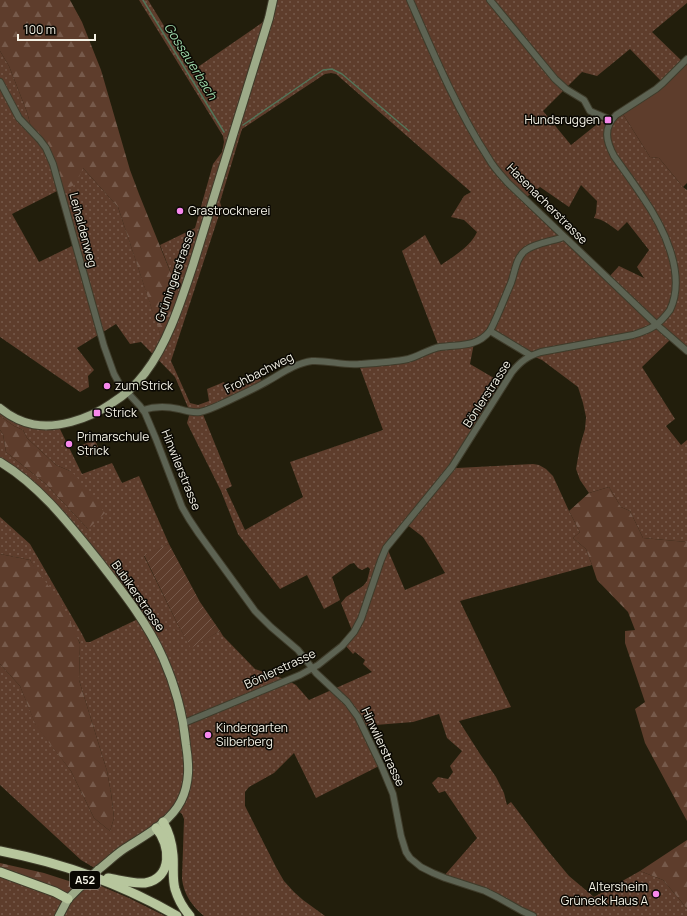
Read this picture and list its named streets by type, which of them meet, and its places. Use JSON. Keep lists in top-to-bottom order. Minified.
{"streets":{"highway":["A52"],"main road":["Grüningerstrasse","Bubikerstrasse"],"street":["Hasenacherstrasse","Leihaldenweg","Frohbachweg","Bönlerstrasse","Hinwilerstrasse"]},"crossings":[["Hasenacherstrasse","Frohbachweg"],["Hasenacherstrasse","Bönlerstrasse"],["Leihaldenweg","Grüningerstrasse"],["Leihaldenweg","Hinwilerstrasse"],["Grüningerstrasse","Hinwilerstrasse"],["Frohbachweg","Hinwilerstrasse"],["Bönlerstrasse","Hinwilerstrasse"],["Bönlerstrasse","Bubikerstrasse"]],"water":["Gossauerbach"],"places":{"transit":["Hundsruggen","Strick"],"other":["Grastrocknerei","zum Strick","Primarschule Strick","Kindergarten Silberberg","Altersheim Grüneck Haus A"]},"scale_bar":"100 m"}
